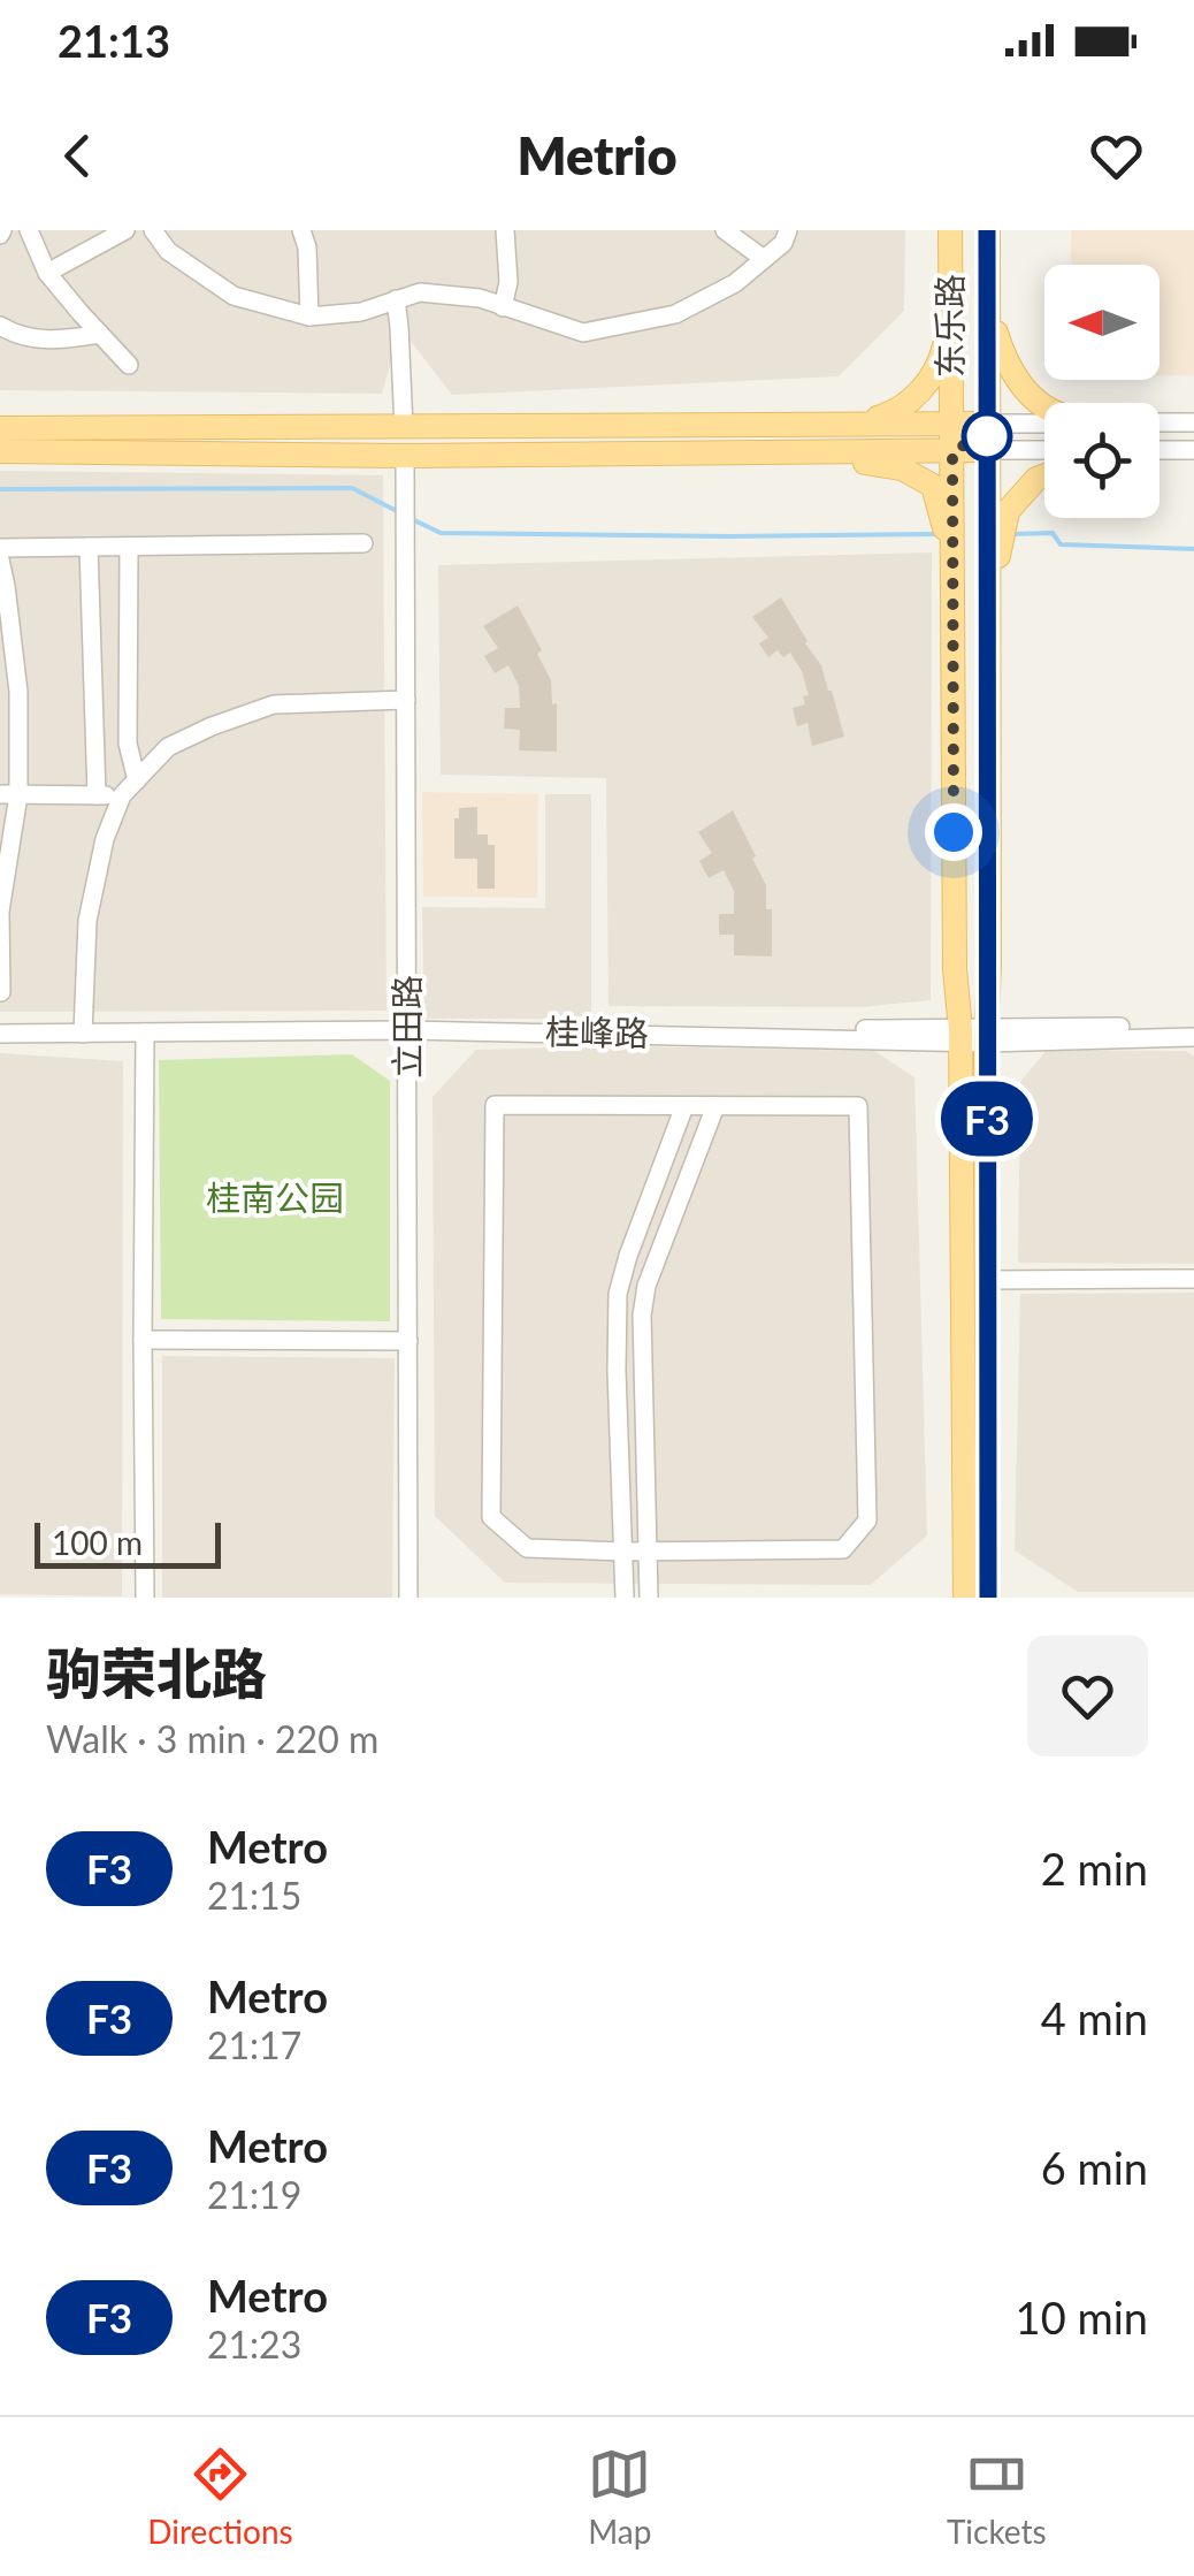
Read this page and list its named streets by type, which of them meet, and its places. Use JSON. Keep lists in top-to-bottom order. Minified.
{"streets":{"main road":["东乐路"],"street":["立田路","桂峰路"]},"crossings":[["东乐路","桂峰路"],["立田路","桂峰路"]],"parks":["桂南公园"],"lines":["metro line F3"],"scale_bar":"100 m","north":"left","page":{"status":"21:13","header":"Metrio","on_map":"F3","scale":"100 m","heading":["驹荣北路","Walk · 3 min · 220 m"],"list":[{"mark":"F3","name":"Metro","note":"21:15","value":"2 min"},{"mark":"F3","name":"Metro","note":"21:17","value":"4 min"},{"mark":"F3","name":"Metro","note":"21:19","value":"6 min"},{"mark":"F3","name":"Metro","note":"21:23","value":"10 min"}],"tabs":["Directions","Map","Tickets"]}}
